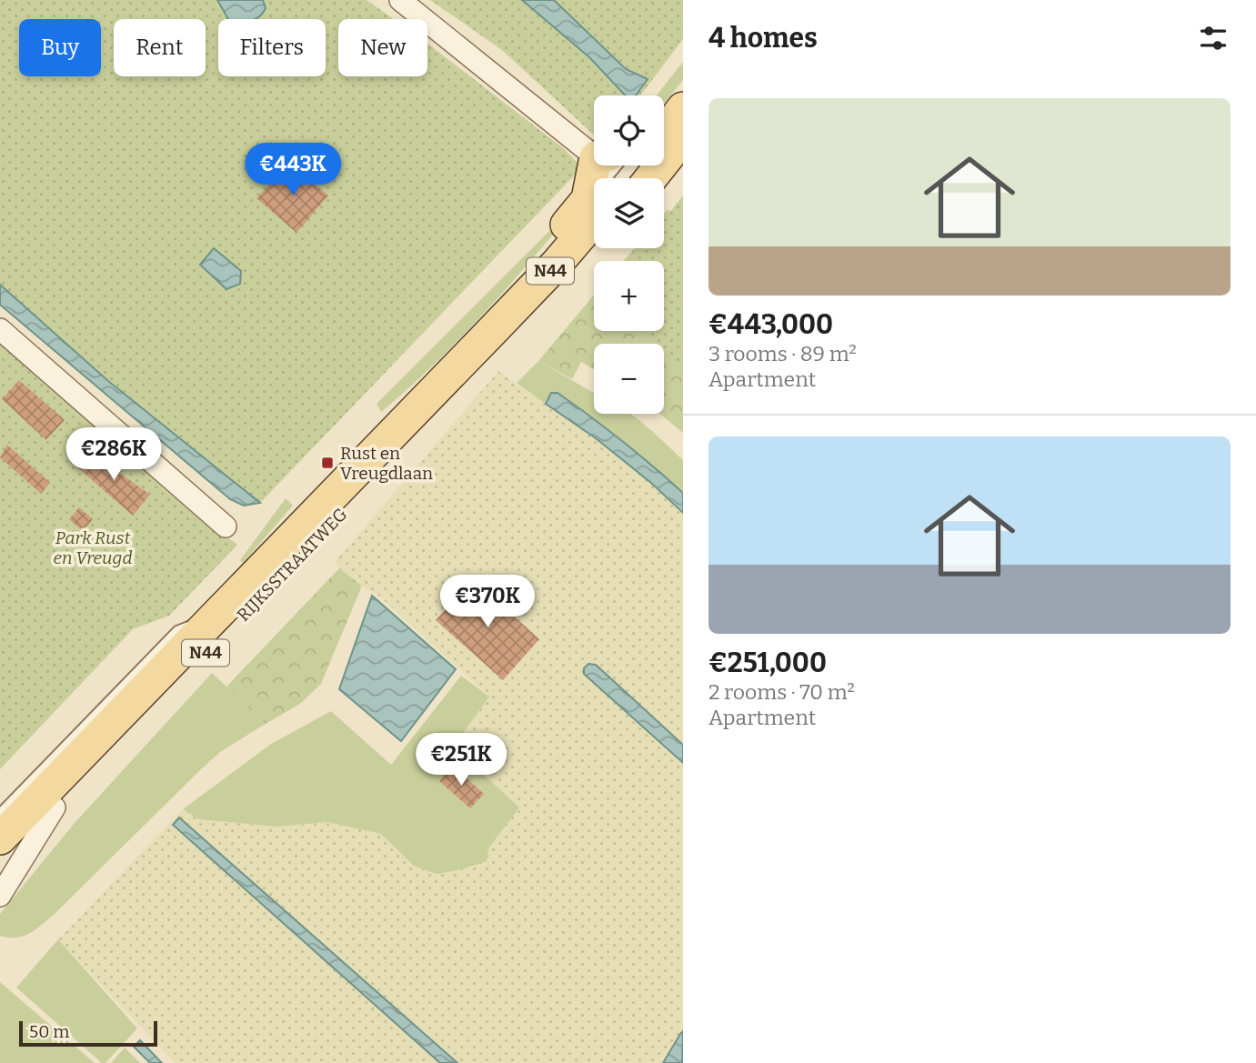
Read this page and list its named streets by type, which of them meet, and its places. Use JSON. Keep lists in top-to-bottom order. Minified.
{"streets":{"main road":["N44","RIJKSSTRAATWEG"]},"parks":["Park Rust en Vreugd"],"places":{"transit":["Rust en Vreugdlaan"]},"scale_bar":"50 m","page":{"heading":"4 homes","chip":["Buy","Rent","Filters","New"],"list":[{"name":"€443,000","note":"3 rooms · 89 m² · Apartment"},{"name":"€251,000","note":"2 rooms · 70 m² · Apartment"}],"map_buttons":["+","−"],"price":["€443K","€286K","€370K","€251K"],"scale":"50 m"}}
